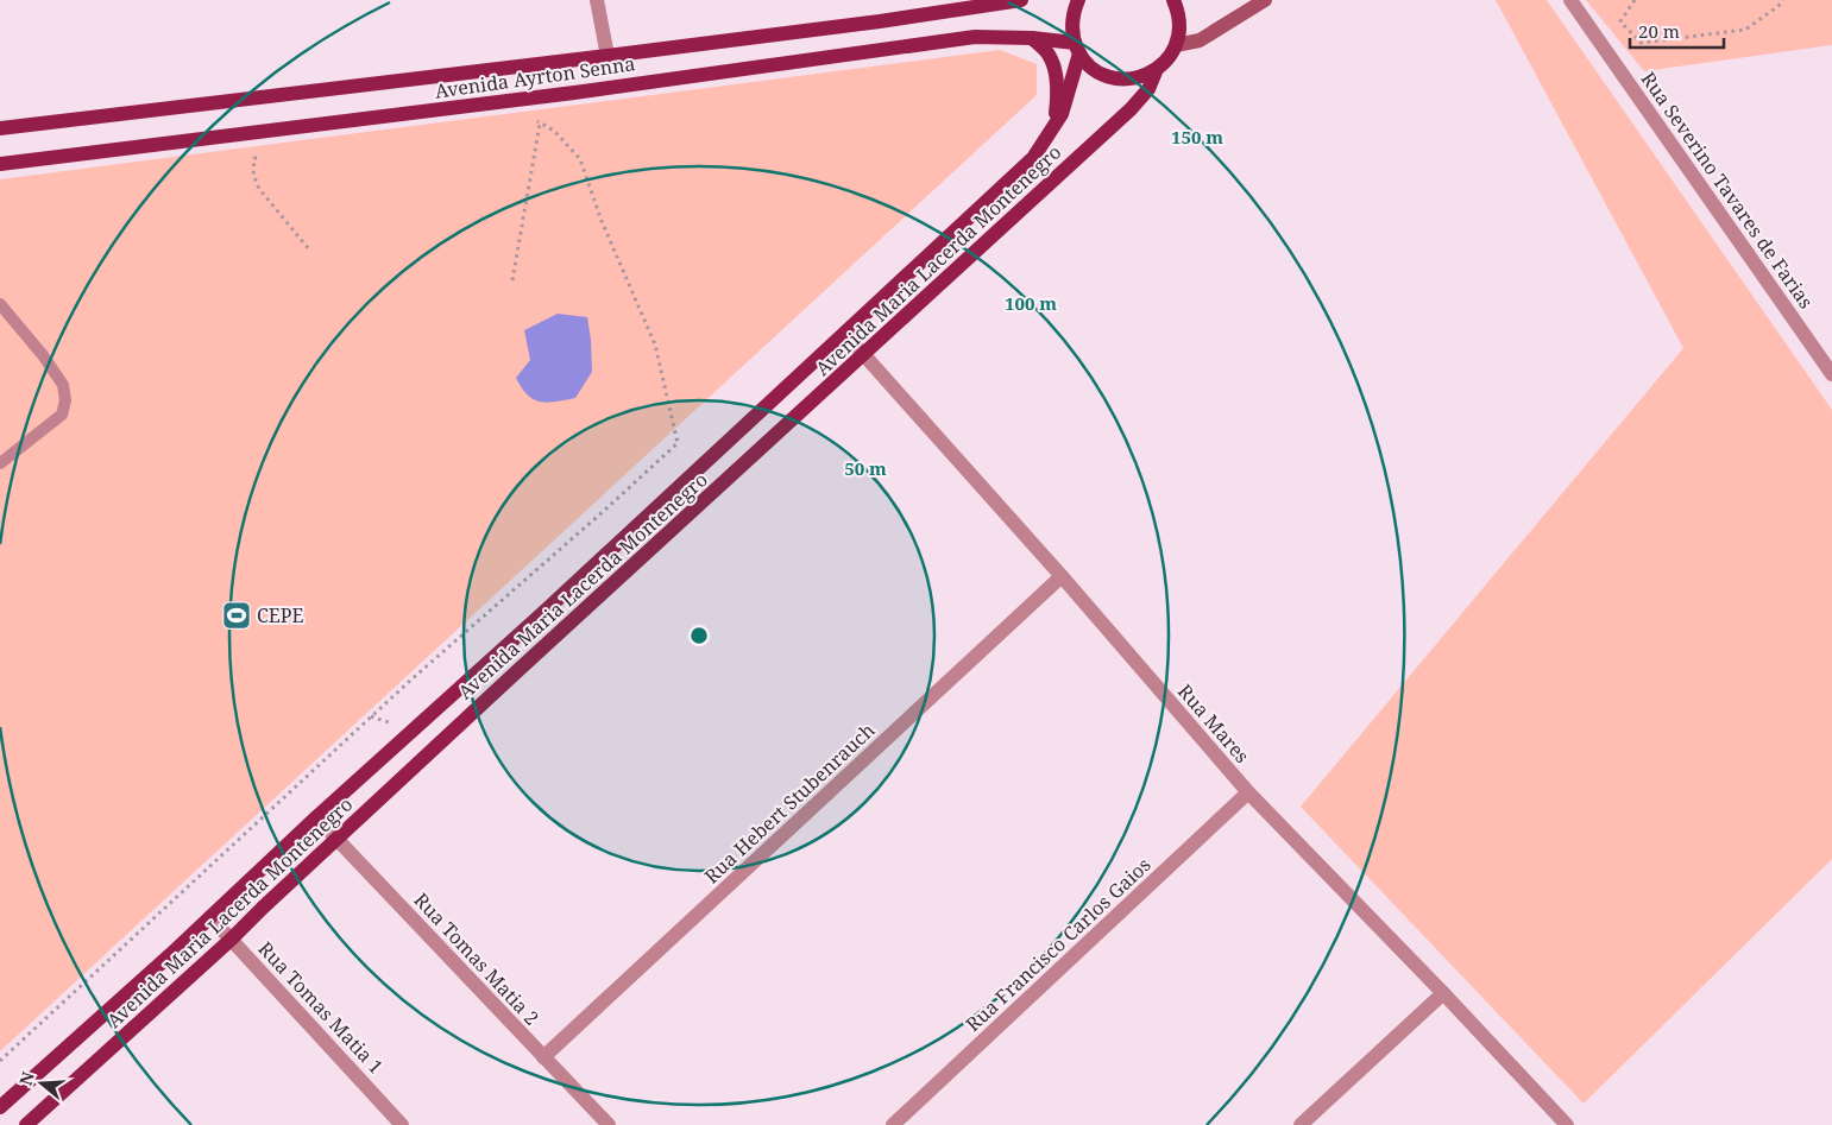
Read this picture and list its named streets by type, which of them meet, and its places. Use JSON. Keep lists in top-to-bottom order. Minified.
{"streets":{"main road":["Avenida Ayrton Senna","Avenida Maria Lacerda Montenegro"],"street":["Rua Severino Tavares de Farias","Rua Mares","Rua Hebert Stubenrauch","Rua Francisco Carlos Gaios","Rua Tomas Matia 2","Rua Tomas Matia 1"]},"crossings":[["Avenida Ayrton Senna","Avenida Maria Lacerda Montenegro"],["Avenida Maria Lacerda Montenegro","Rua Mares"],["Avenida Maria Lacerda Montenegro","Rua Tomas Matia 2"],["Avenida Maria Lacerda Montenegro","Rua Tomas Matia 1"],["Rua Mares","Rua Hebert Stubenrauch"],["Rua Mares","Rua Francisco Carlos Gaios"],["Rua Hebert Stubenrauch","Rua Tomas Matia 2"]],"places":{"sports":["CEPE"]},"scale_bar":"20 m","north":"left","rings":["150 m","100 m","50 m"]}
